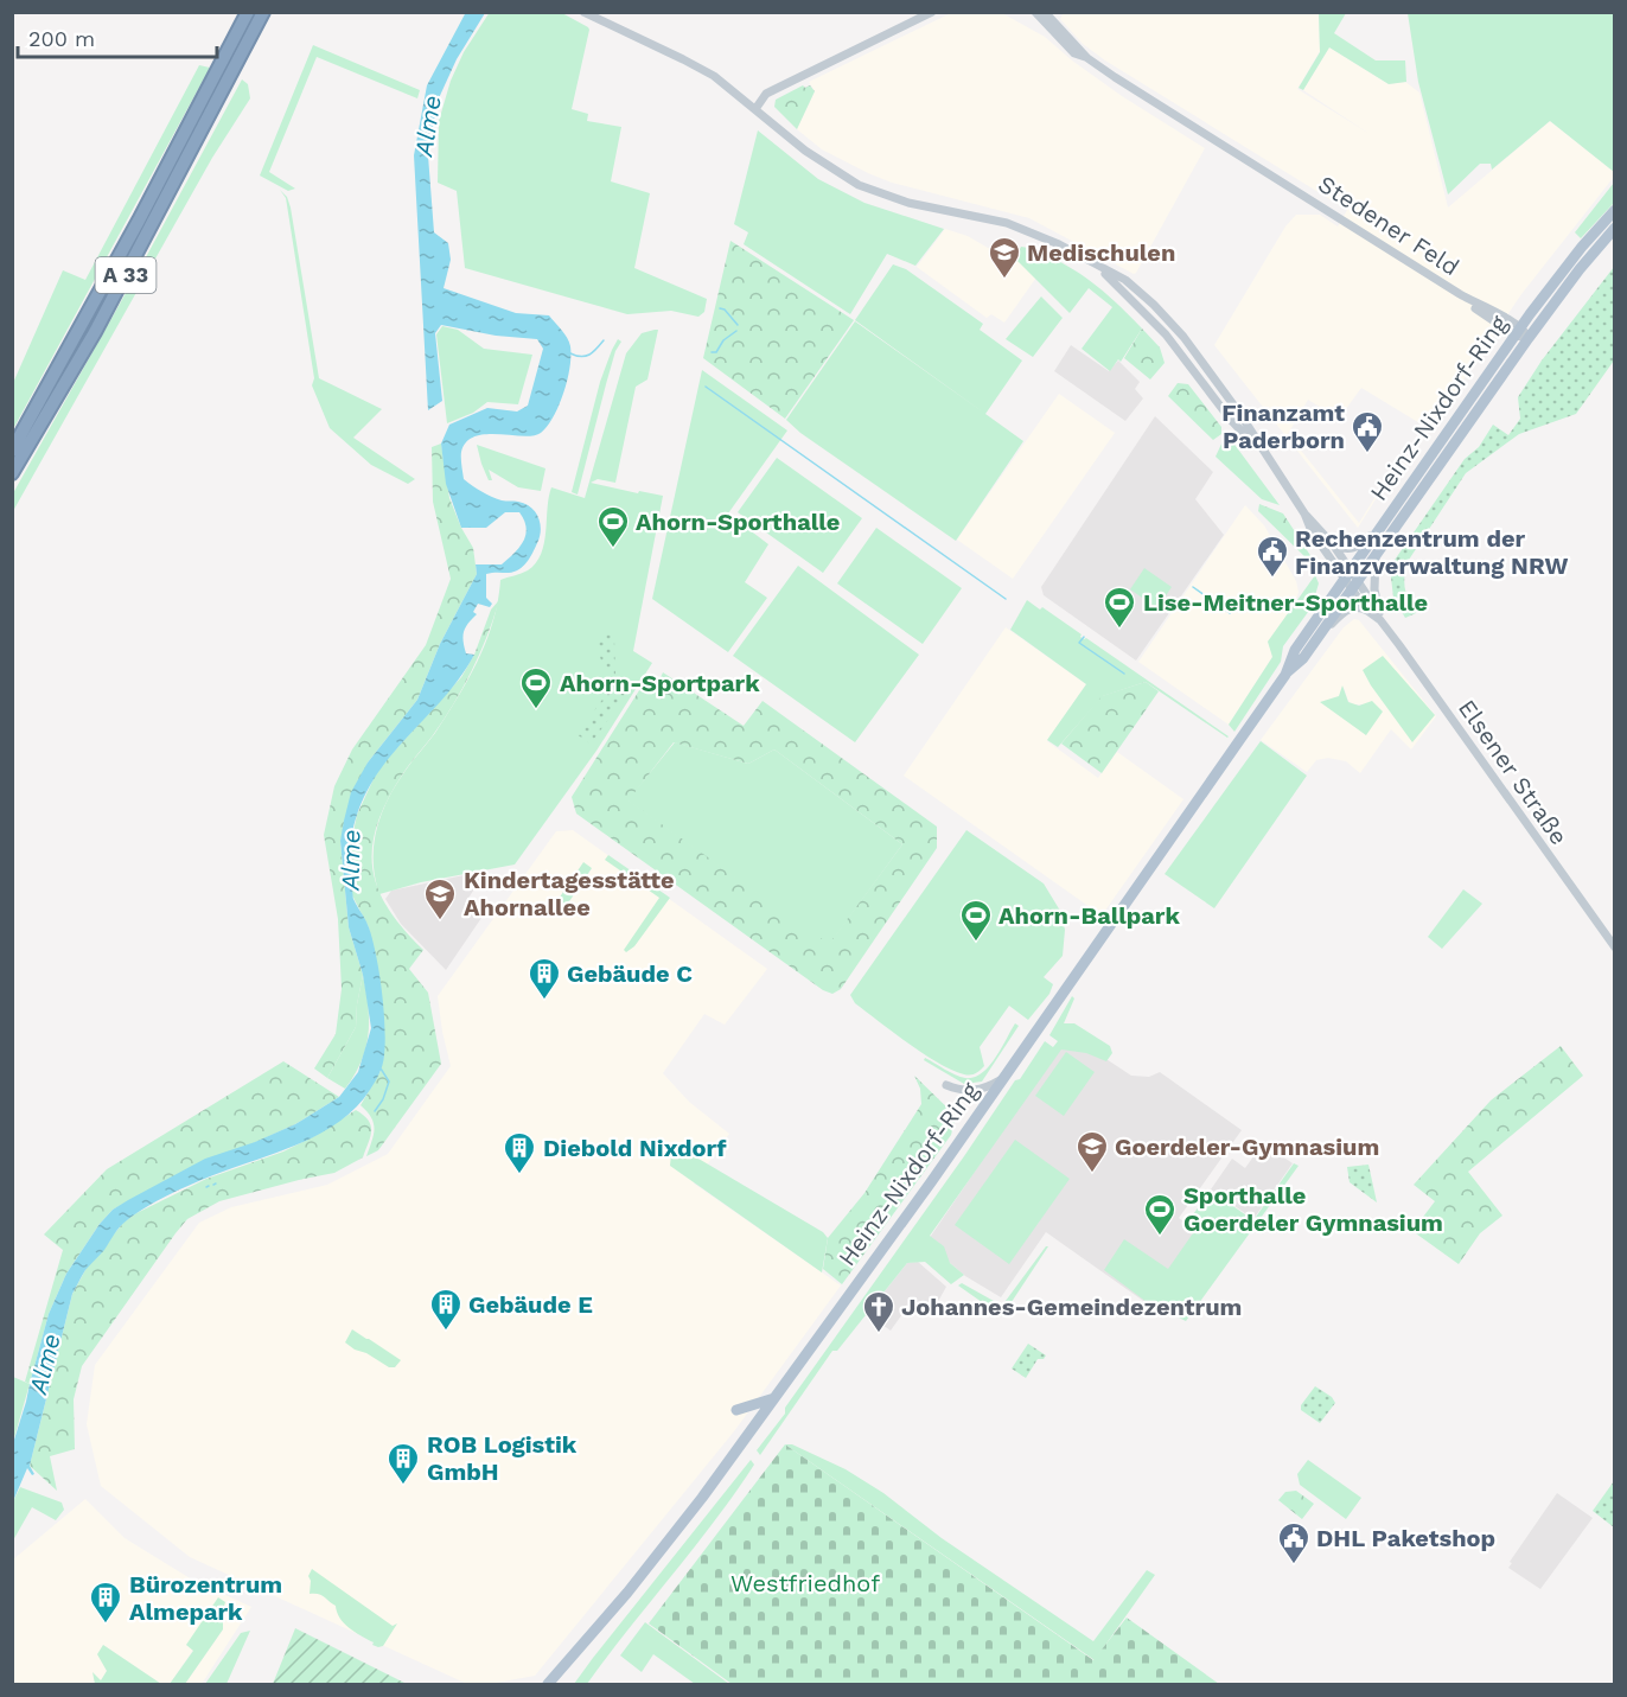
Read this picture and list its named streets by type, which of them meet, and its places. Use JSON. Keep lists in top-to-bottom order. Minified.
{"streets":{"highway":["A 33"],"main road":["Heinz-Nixdorf-Ring"],"street":["Stedener Feld","Elsener Straße"]},"crossings":[["Stedener Feld","Heinz-Nixdorf-Ring"],["Heinz-Nixdorf-Ring","Elsener Straße"]],"water":["Alme"],"parks":["Westfriedhof"],"places":{"school or university":["Medischulen","Kindertagesstätte Ahornallee","Goerdeler-Gymnasium"],"public building":["Finanzamt Paderborn","Rechenzentrum der Finanzverwaltung NRW","DHL Paketshop"],"sports":["Ahorn-Sporthalle","Lise-Meitner-Sporthalle","Ahorn-Sportpark","Ahorn-Ballpark","Sporthalle Goerdeler Gymnasium"],"building":["Gebäude C","Diebold Nixdorf","Gebäude E","ROB Logistik GmbH","Bürozentrum Almepark"],"church":["Johannes-Gemeindezentrum"]},"scale_bar":"200 m"}
